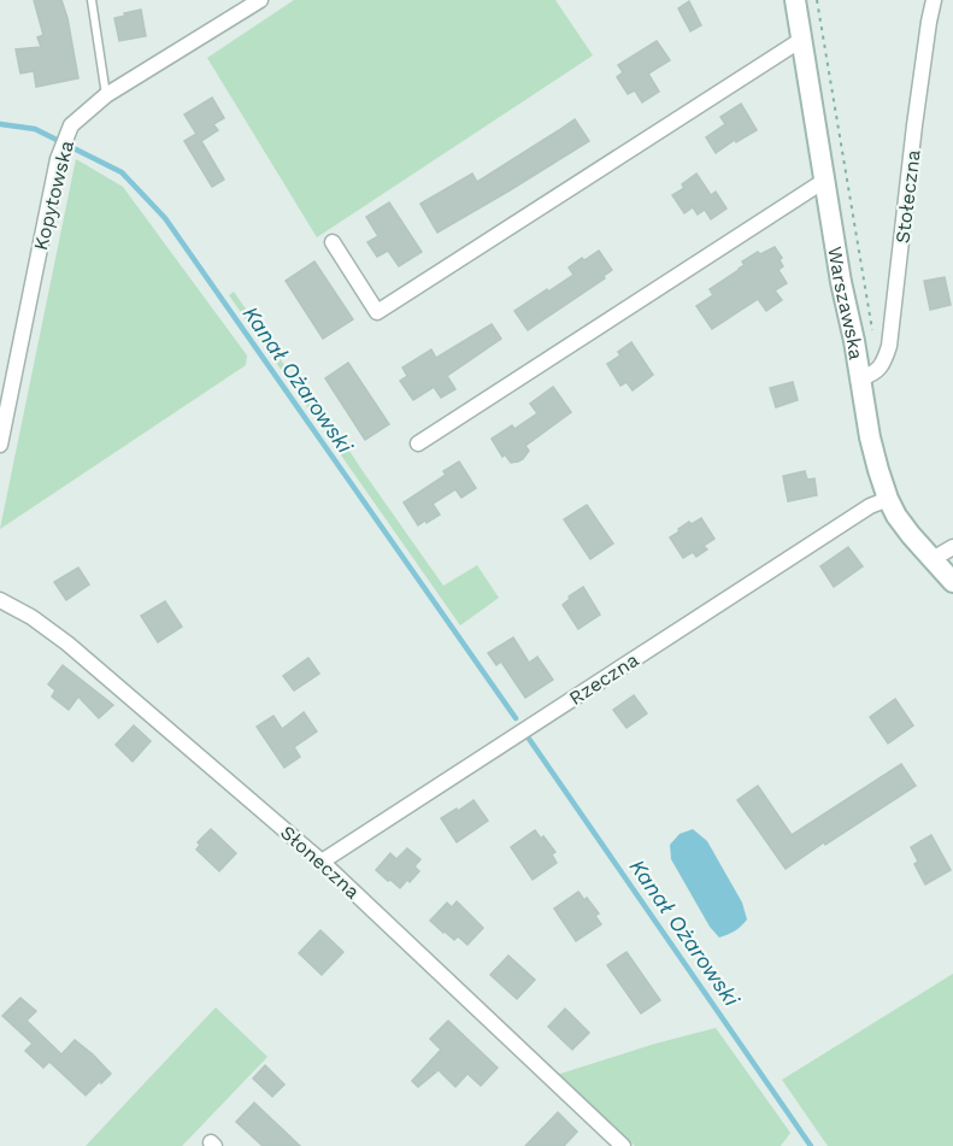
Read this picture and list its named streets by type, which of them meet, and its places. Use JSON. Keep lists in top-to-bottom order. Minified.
{"streets":{"main road":["Warszawska"],"street":["Kopytowska","Stołeczna","Rzeczna","Słoneczna"]},"crossings":[["Stołeczna","Warszawska"],["Warszawska","Rzeczna"],["Rzeczna","Słoneczna"]],"water":["Kanał Ożarowski"]}
